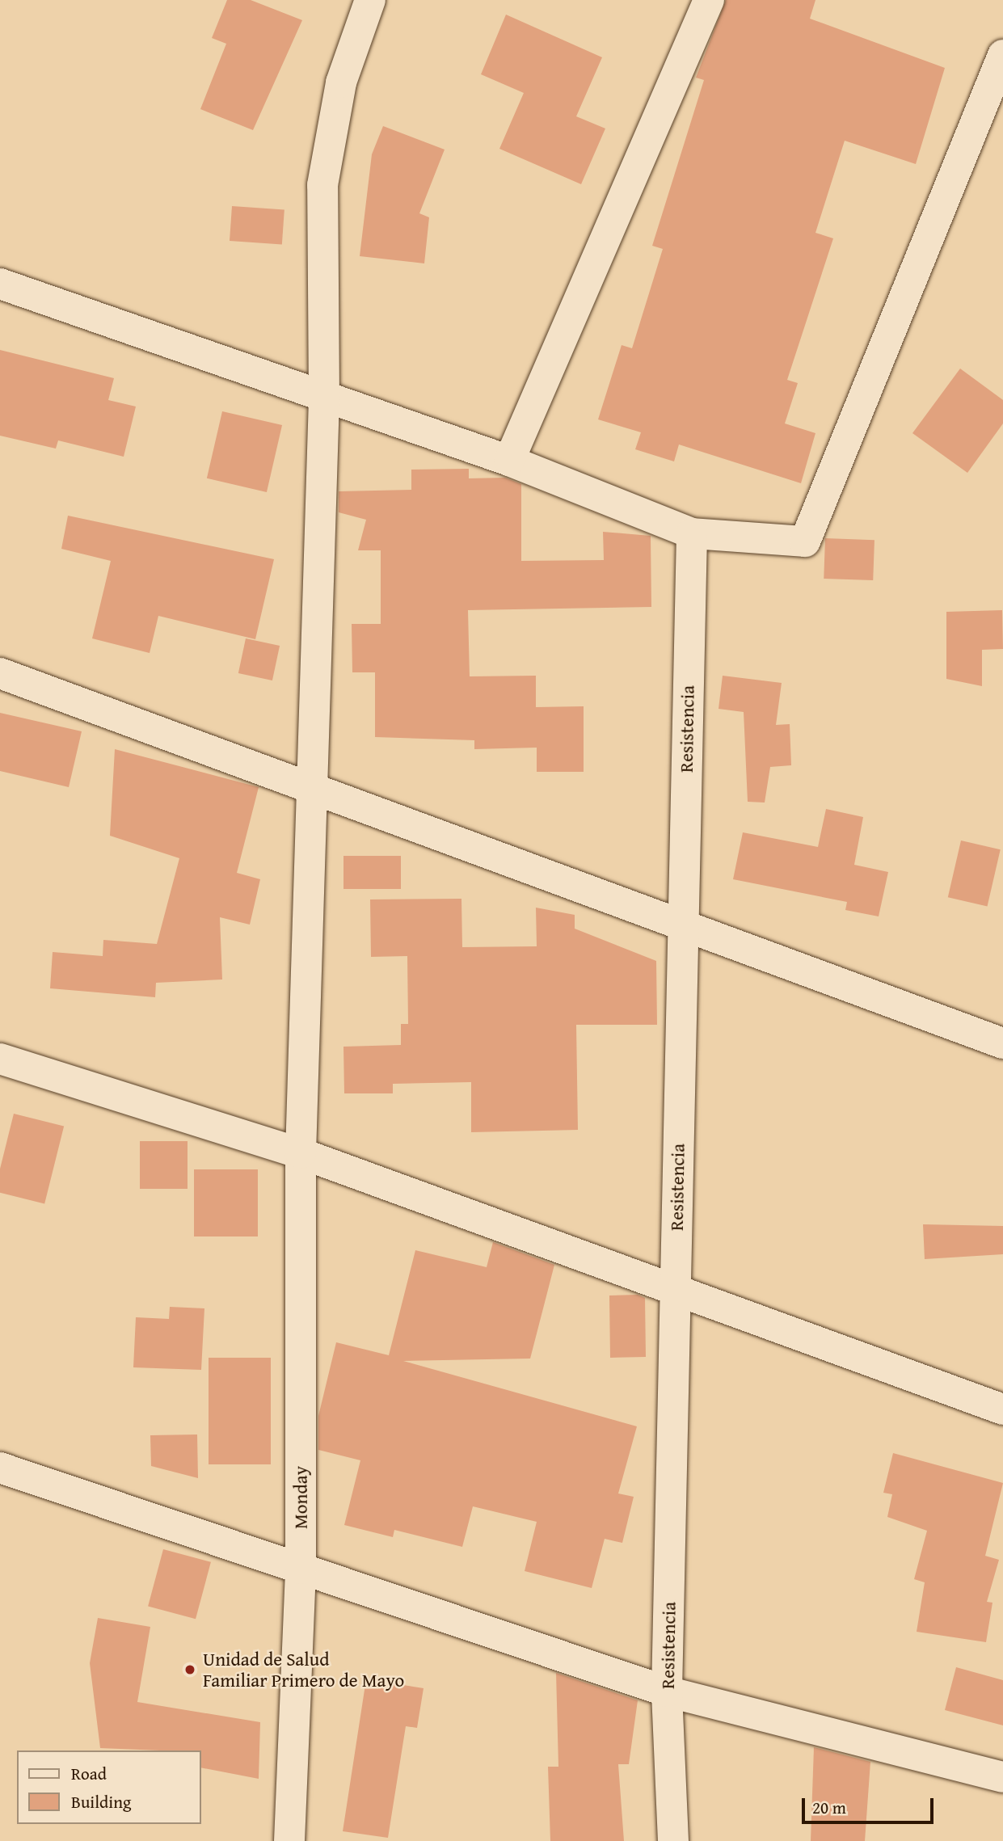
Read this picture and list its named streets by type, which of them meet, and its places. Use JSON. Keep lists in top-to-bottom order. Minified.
{"streets":{"street":["Resistencia","Monday"]},"places":["Unidad de Salud Familiar Primero de Mayo"],"legend":["Road","Building"],"scale_bar":"20 m"}
